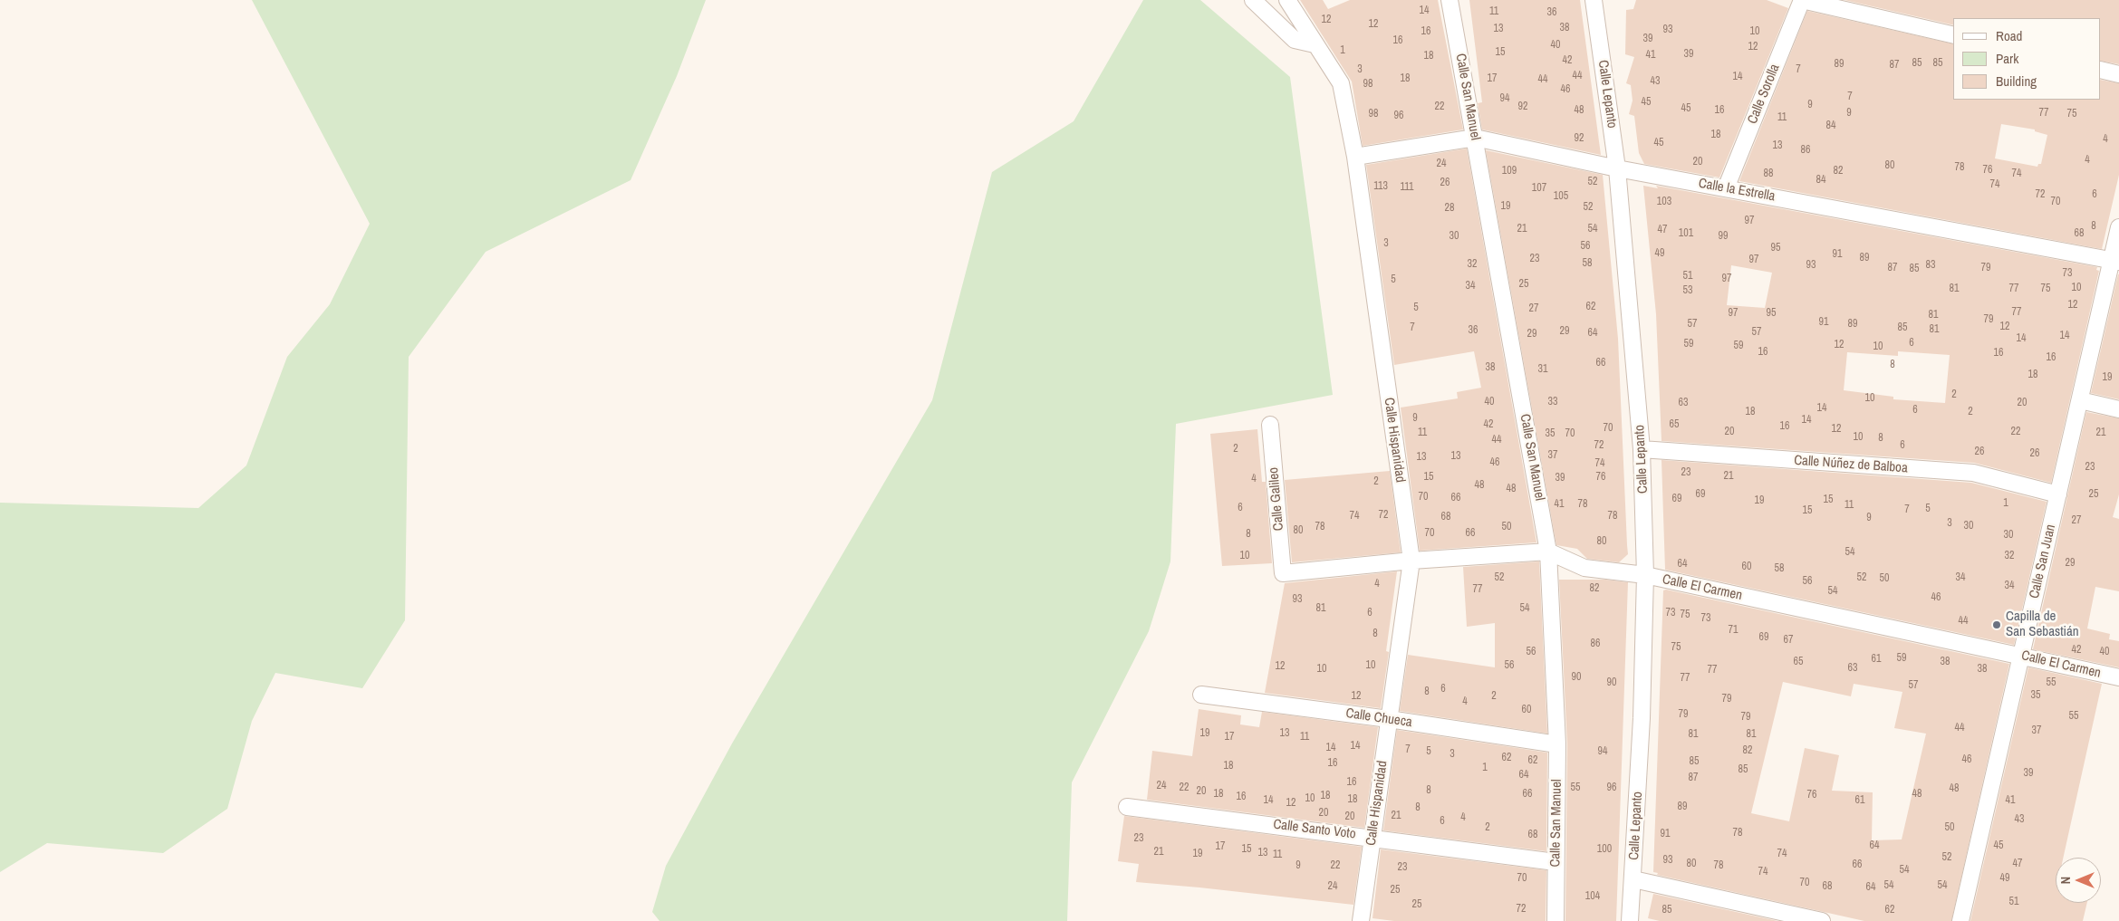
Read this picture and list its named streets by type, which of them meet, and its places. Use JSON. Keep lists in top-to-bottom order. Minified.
{"streets":{"street":["Calle Lepanto","Calle Sorolla","Calle San Manuel","Calle la Estrella","Calle Hispanidad","Calle Núñez de Balboa","Calle Galileo","Calle San Juan","Calle El Carmen","Calle Chueca","Calle Santo Voto"]},"crossings":[["Calle Lepanto","Calle la Estrella"],["Calle Lepanto","Calle Núñez de Balboa"],["Calle Lepanto","Calle El Carmen"],["Calle Sorolla","Calle la Estrella"],["Calle San Manuel","Calle la Estrella"],["Calle San Manuel","Calle El Carmen"],["Calle San Manuel","Calle Chueca"],["Calle San Manuel","Calle Santo Voto"],["Calle la Estrella","Calle Hispanidad"],["Calle la Estrella","Calle San Juan"],["Calle Hispanidad","Calle El Carmen"],["Calle Hispanidad","Calle Chueca"],["Calle Hispanidad","Calle Santo Voto"],["Calle Núñez de Balboa","Calle San Juan"],["Calle Galileo","Calle El Carmen"],["Calle San Juan","Calle El Carmen"]],"places":["Capilla de San Sebastián"],"house_numbers":["14","11","36","12","12","38","13","93","16","10","39","16","40","12","1","15","39","41","18","42","85","85","89","87","3","7","44","14","18","17","44","43","98","46","7","94","45","9","22","92","45","48","16","9","77","98","75","96","11","84","18","92","4","45","13","86","4","20","24","80","78","76","109","82","88","74","84","52","26","74","113","111","107","72","6","105","103","70","19","52","28","97","8","21","54","47","101","68","30","99","3","56","95","49","91","89","23","97","58","32","93","83","87","79","85","73","51","97","5","25","34","10","81","77","75","53","12","62","5","27","77","97","95","81","79","91","57","89","12","7","85","81","36","29","57","64","29","14","14","6","59","12","59","10","16","16","16","66","8","38","31","18","19","2","10","40","33","63","20","14","6","18","2","9","14","42","65","16","70","12","20","22","11","21","35","70","10","8","44","72","6","2","26","26","37","13","13","46","74","23","23","21","15","76","39","4","2","48","48","69","25","70","66","69","15","19","1","41","78","11","6","5","7","15","72","74","78","68","9","27","3","30","78","50","80","70","66","8","30","80","54","10","32","29","64","60","58","52","52","34","50","56","4","34","82","77","54","46","93","81","54","6","73","75","73","44","71","8","69","67","86","75","42","56","40","59","61","65","38","10","56","12","63","10","38","77","90","77","90","55","57","6","8","35","12","2","79","4","60","79","55","79","44","37","19","13","81","81","17","11","14","14","7","82","5","94","3","62","46","62","85","16","18","1","85","39","64","87","16","24","22","55","96","48","8","20","18","66","48","76","18","16","10","18","14","61","41","12","89","8","20","21","20","4","43","6","2","50","78","91","68","23","64","45","17","15","100","21","13","19","74","11","52","93","80","47","66","9","22","78","23","54","74","70","49","70","54","54","24","68","64","25","104","51","25","72","85","62"],"legend":["Road","Park","Building"],"north":"left"}
